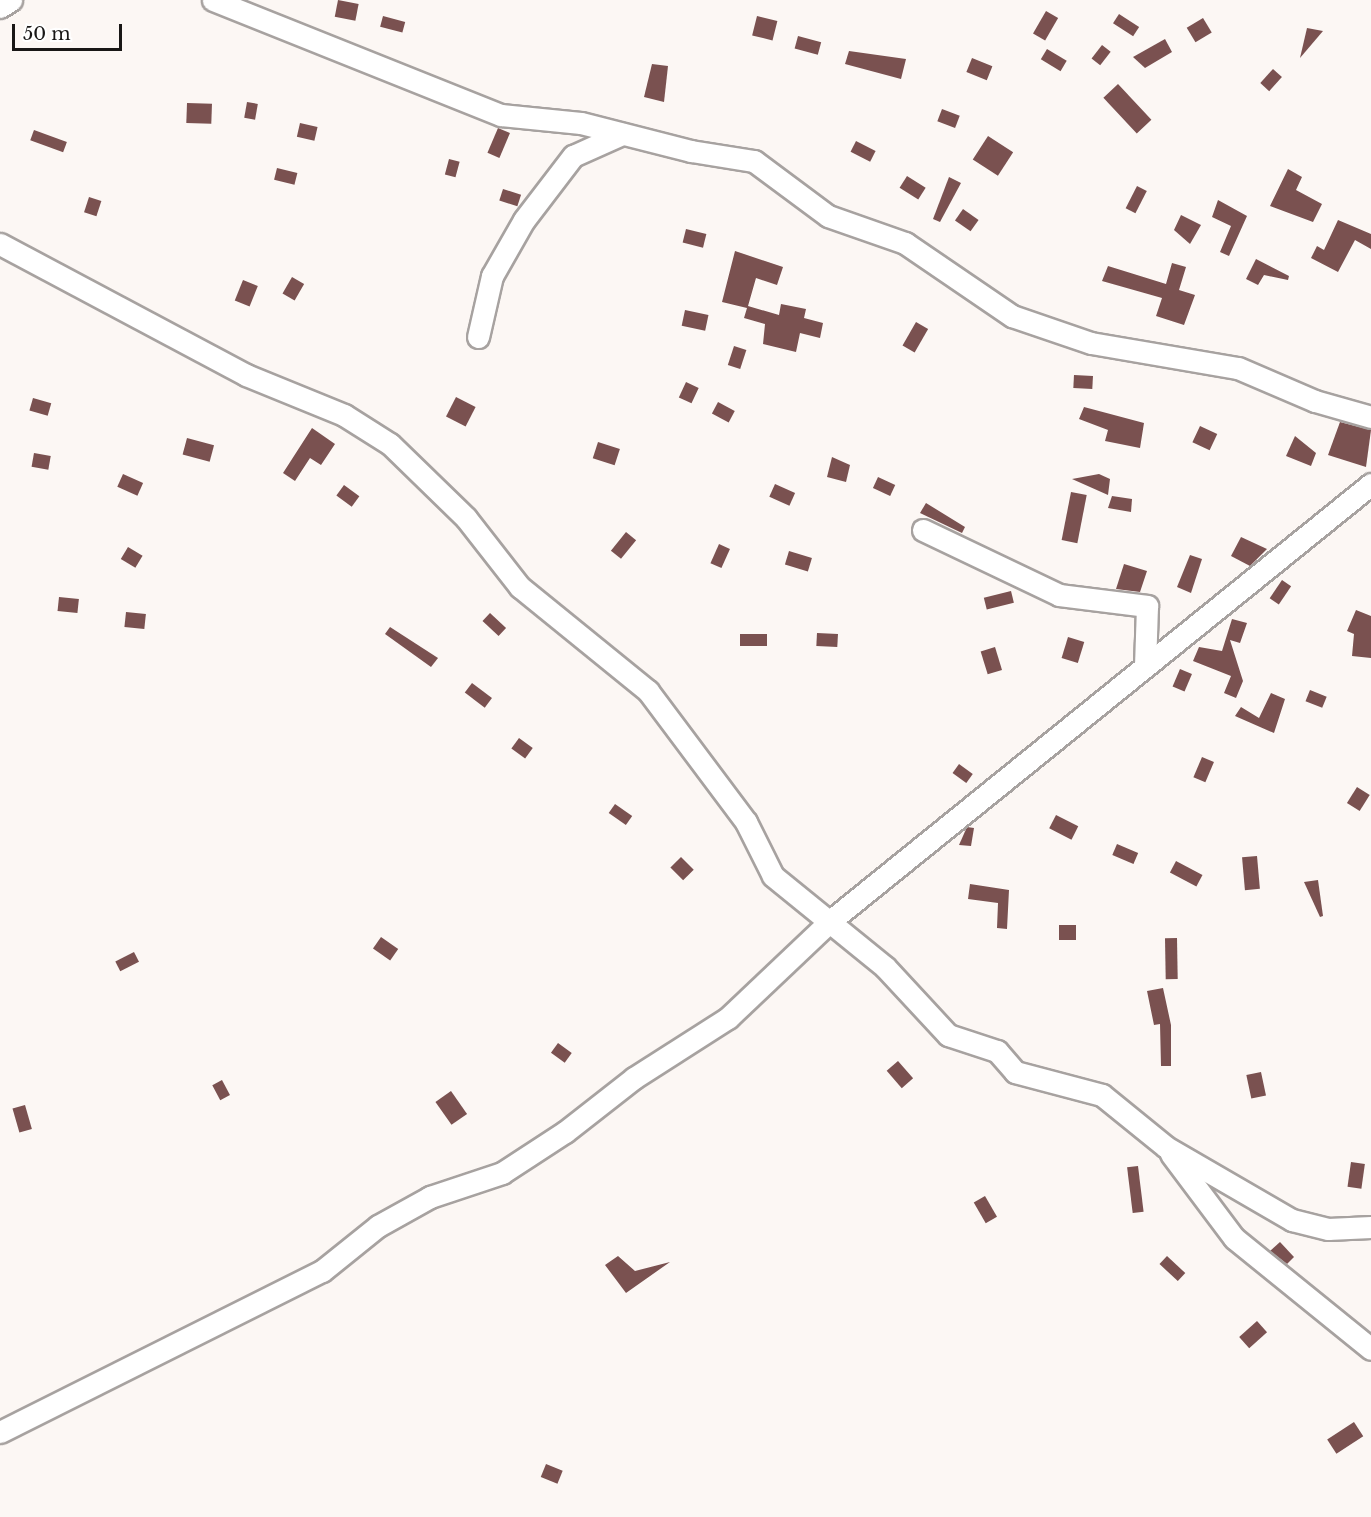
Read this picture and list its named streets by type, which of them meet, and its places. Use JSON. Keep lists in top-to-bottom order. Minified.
{"scale_bar":"50 m"}
